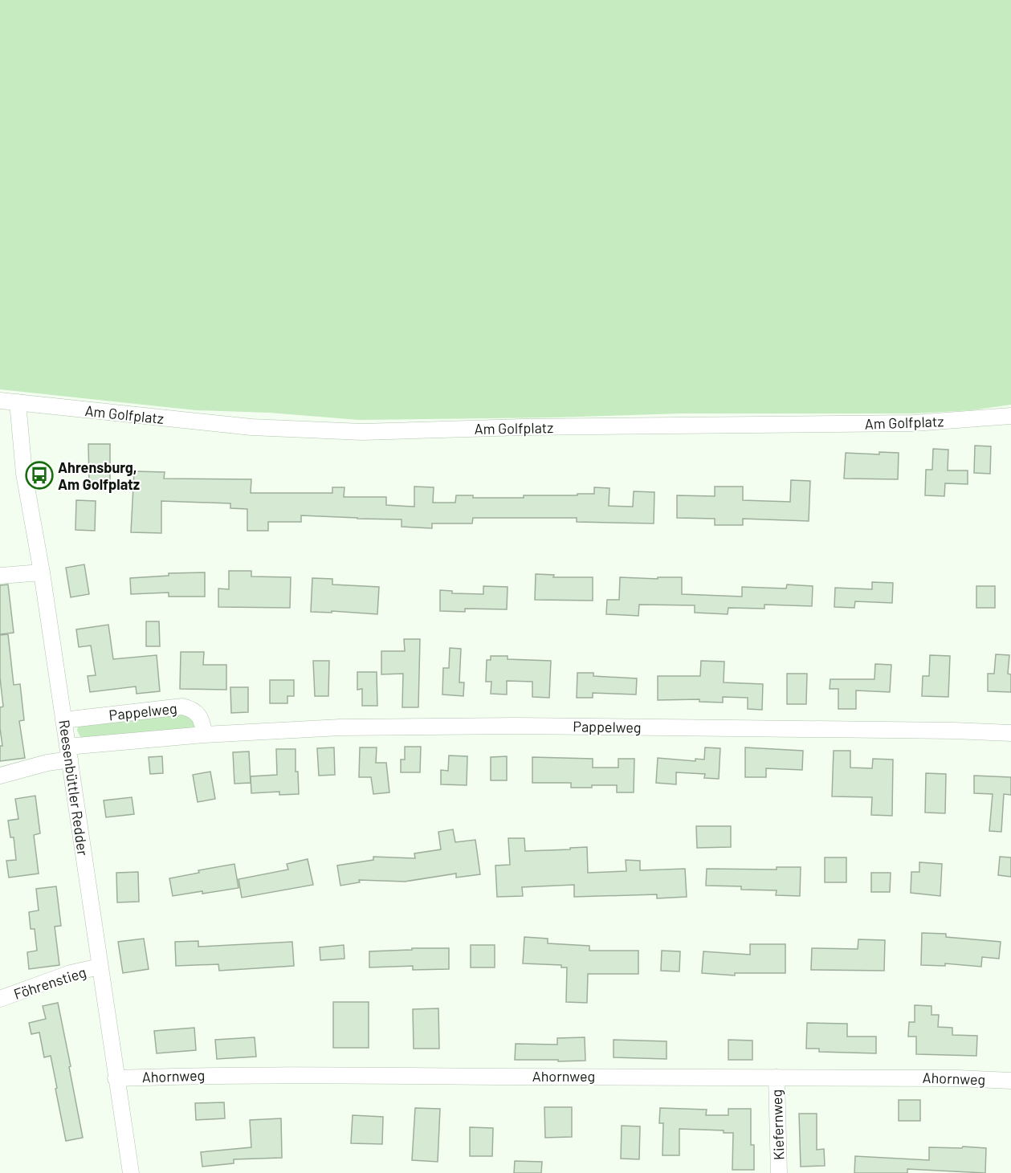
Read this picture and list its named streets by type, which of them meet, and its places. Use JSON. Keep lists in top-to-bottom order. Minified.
{"streets":{"street":["Am Golfplatz","Pappelweg","Reesenbüttler Redder","Föhrenstieg","Ahornweg","Kiefernweg"]},"crossings":[["Am Golfplatz","Reesenbüttler Redder"],["Pappelweg","Reesenbüttler Redder"],["Reesenbüttler Redder","Föhrenstieg"],["Reesenbüttler Redder","Ahornweg"],["Ahornweg","Kiefernweg"]],"places":{"bus stop":["Ahrensburg, Am Golfplatz"]}}
